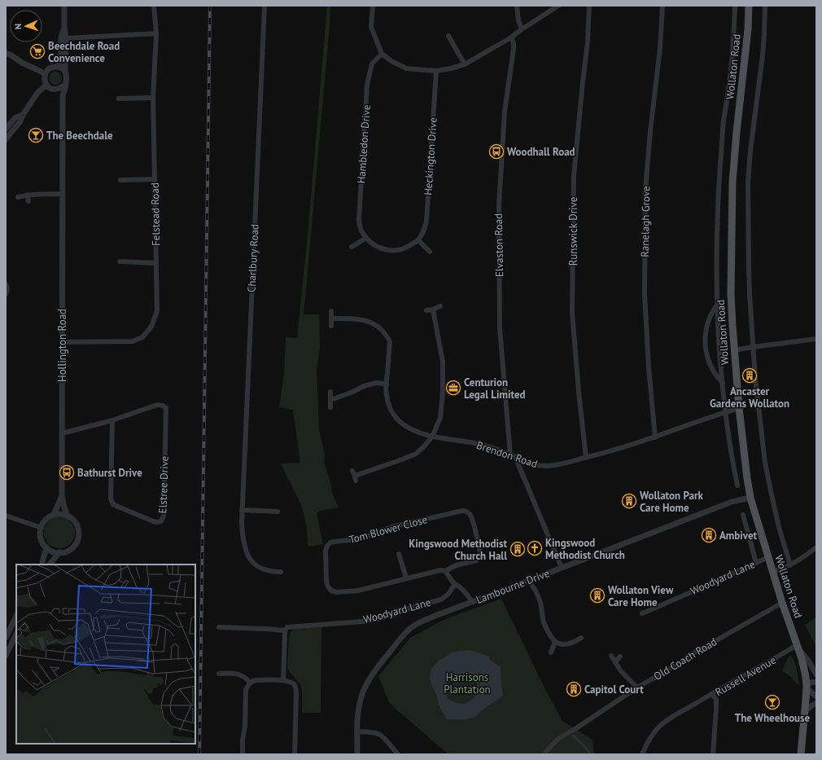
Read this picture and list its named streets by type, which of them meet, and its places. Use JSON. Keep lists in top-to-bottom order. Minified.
{"streets":{"main road":["Wollaton Road"],"street":["Hambledon Drive","Heckington Drive","Felstead Road","Ranelagh Grove","Runswick Drive","Elvaston Road","Charlbury Road","Hollington Road","Brendon Road","Elstree Drive","Tom Blower Close","Woodyard Lane","Lambourne Drive","Old Coach Road","Russell Avenue"]},"crossings":[["Wollaton Road","Brendon Road"],["Wollaton Road","Woodyard Lane"],["Wollaton Road","Lambourne Drive"],["Wollaton Road","Old Coach Road"],["Wollaton Road","Russell Avenue"],["Hambledon Drive","Heckington Drive"],["Felstead Road","Hollington Road"],["Ranelagh Grove","Brendon Road"],["Runswick Drive","Brendon Road"],["Elvaston Road","Brendon Road"],["Hollington Road","Elstree Drive"]],"parks":["Harrisons Plantation"],"places":{"supermarket":["Beechdale Road Convenience"],"bar":["The Beechdale","The Wheelhouse"],"bus stop":["Woodhall Road","Bathurst Drive"],"building":["Ancaster Gardens Wollaton","Wollaton Park Care Home","Ambivet","Kingswood Methodist Church Hall","Wollaton View Care Home","Capitol Court"],"office":["Centurion Legal Limited"],"church":["Kingswood Methodist Church"]},"north":"left"}
